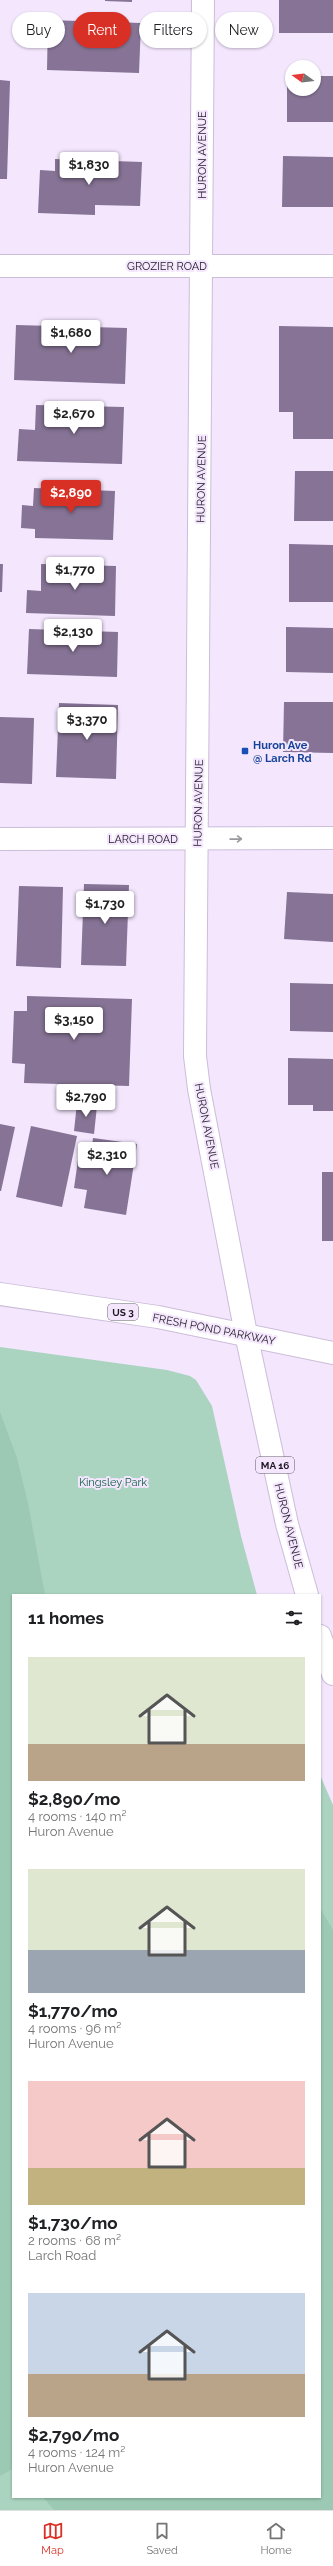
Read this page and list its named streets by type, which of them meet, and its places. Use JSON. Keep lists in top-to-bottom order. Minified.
{"streets":{"main road":["HURON AVENUE","GROZIER ROAD","LARCH ROAD","US 3","FRESH POND PARKWAY","MA 16"]},"crossings":[["HURON AVENUE","GROZIER ROAD"],["HURON AVENUE","LARCH ROAD"],["HURON AVENUE","FRESH POND PARKWAY"]],"one_way":["LARCH ROAD"],"parks":["Kingsley Park"],"places":{"transit":["Huron Ave @ Larch Rd"]},"north":"left","page":{"chip":["Buy","Rent","Filters","New"],"price":["$1,830","$1,680","$2,670","$2,890","$1,770","$2,130","$3,370","$1,730","$3,150","$2,790","$2,310"],"heading":"11 homes","list":[{"name":"$2,890/mo","note":"4 rooms · 140 m² · Huron Avenue"},{"name":"$1,770/mo","note":"4 rooms · 96 m² · Huron Avenue"},{"name":"$1,730/mo","note":"2 rooms · 68 m² · Larch Road"},{"name":"$2,790/mo","note":"4 rooms · 124 m² · Huron Avenue"}],"tabs":["Map","Saved","Home"]}}
